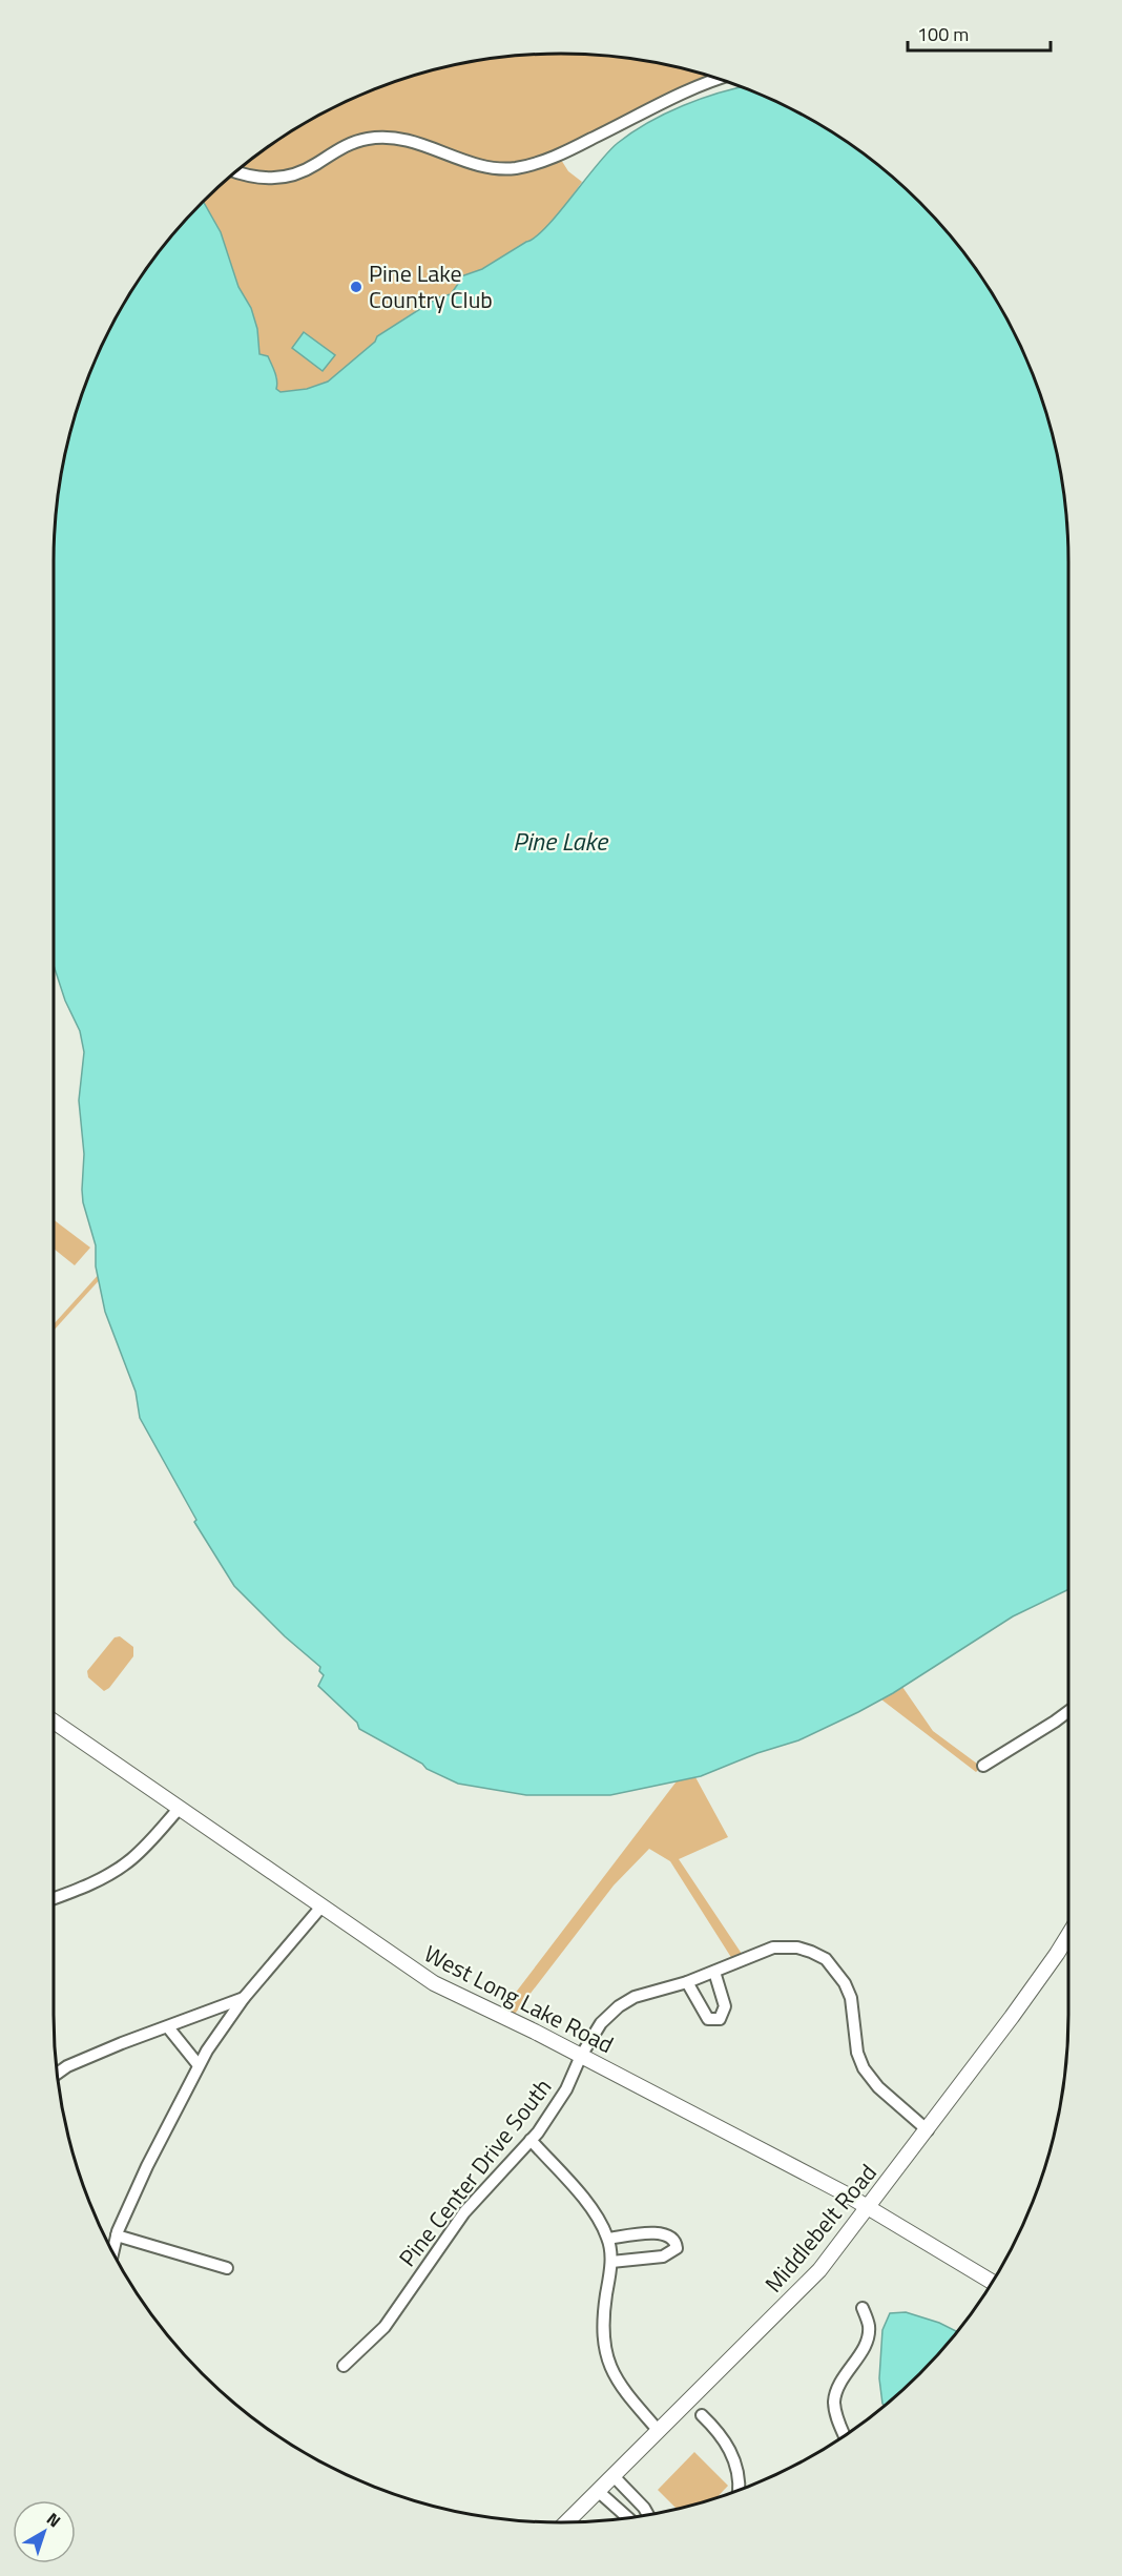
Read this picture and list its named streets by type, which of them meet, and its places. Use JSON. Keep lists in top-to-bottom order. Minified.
{"streets":{"main road":["West Long Lake Road","Middlebelt Road"],"street":["Pine Center Drive South"]},"crossings":[["West Long Lake Road","Pine Center Drive South"],["West Long Lake Road","Middlebelt Road"],["Pine Center Drive South","Middlebelt Road"]],"water":["Pine Lake"],"places":["Pine Lake Country Club"],"scale_bar":"100 m","north":"top right"}
